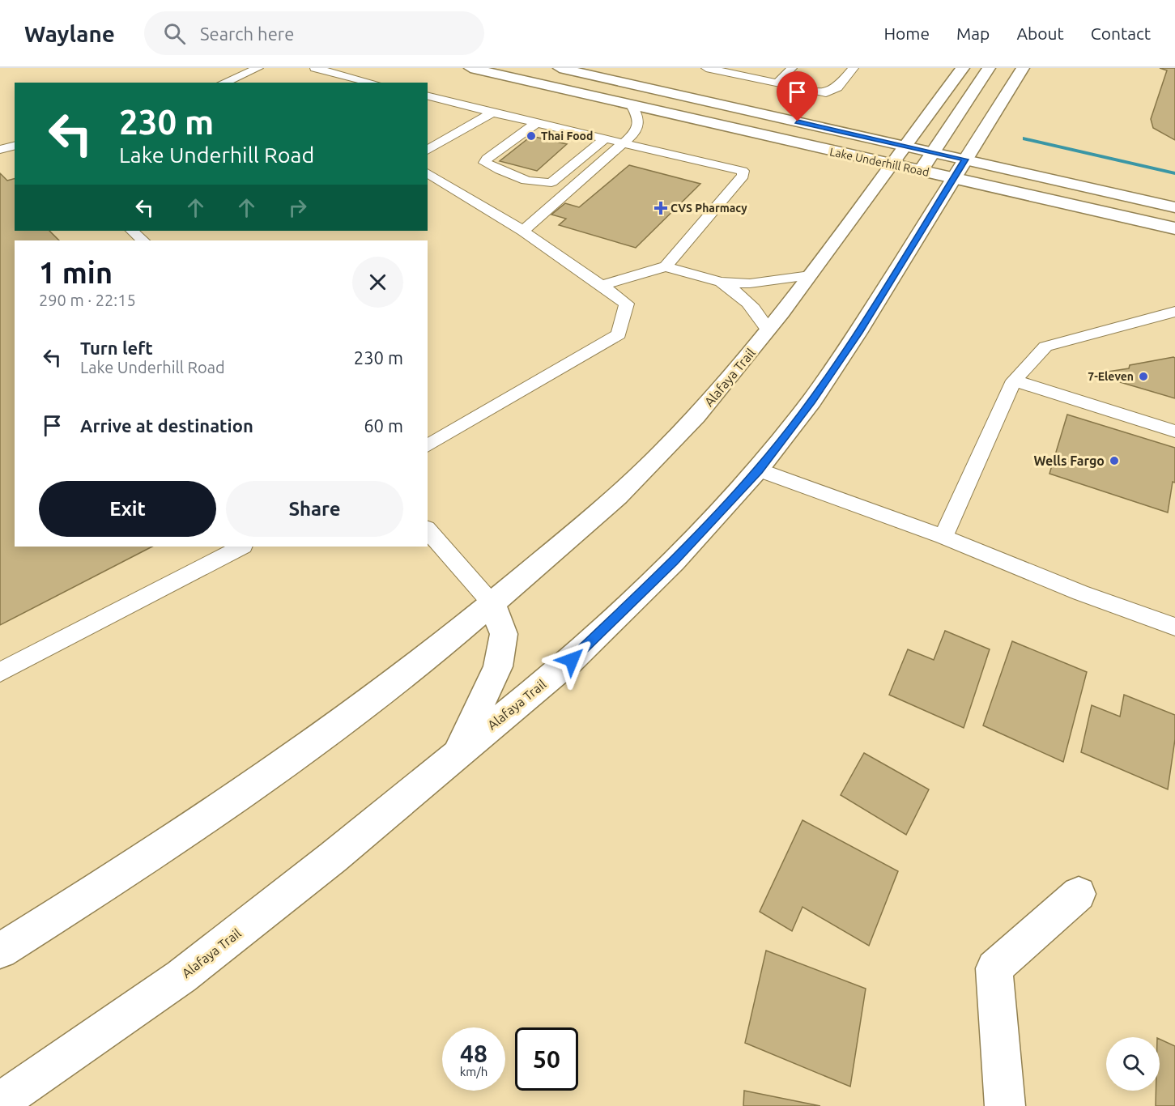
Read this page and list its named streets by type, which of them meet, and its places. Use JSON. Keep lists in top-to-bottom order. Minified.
{"streets":{"main road":["Lake Underhill Road","Alafaya Trail"]},"crossings":[["Lake Underhill Road","Alafaya Trail"]],"places":{"other":["Thai Food","7-Eleven","Wells Fargo"],"health":["CVS Pharmacy"]},"page":{"header":"Waylane","search":"Search here","nav":["Home","Map","About","Contact"],"turn":["230 m","Lake Underhill Road"],"heading":["1 min","290 m · 22:15"],"list":[{"name":"Turn left","note":"Lake Underhill Road","value":"230 m"},{"name":"Arrive at destination","value":"60 m"}],"buttons":["Exit","Share"],"speed":"48 km/h","limit":"50"}}
